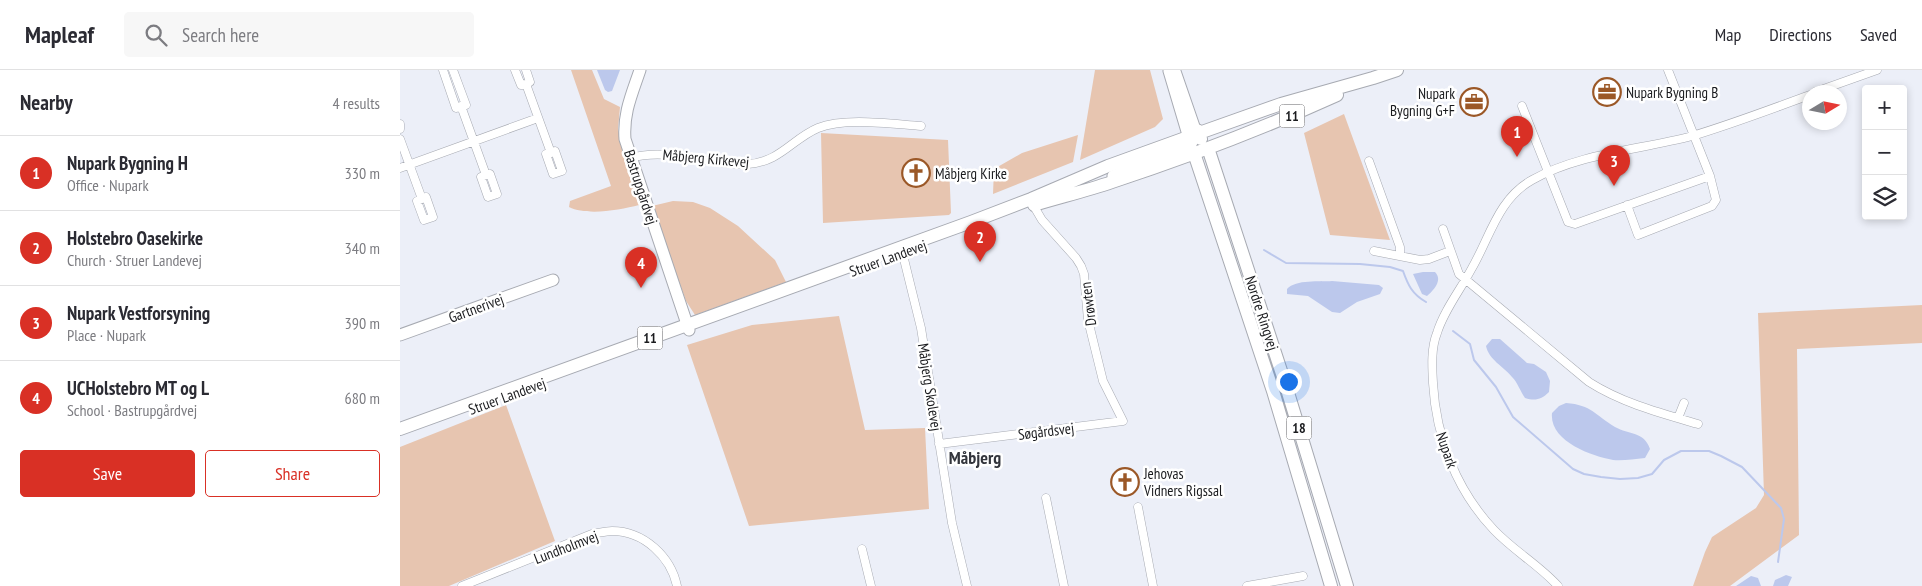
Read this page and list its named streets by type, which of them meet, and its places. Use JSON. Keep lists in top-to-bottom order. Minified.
{"streets":{"main road":["11","Struer Landevej","Nordre Ringvej","18"],"street":["Måbjerg Kirkevej","Bastrupgårdvej","Drøwten","Gartnerivej","Måbjerg Skolevej","Søgårdsvej","Nupark","Lundholmvej"]},"crossings":[["Måbjerg Kirkevej","Bastrupgårdvej"],["Bastrupgårdvej","Struer Landevej"],["Struer Landevej","Drøwten"],["Struer Landevej","Nordre Ringvej"],["Struer Landevej","Måbjerg Skolevej"],["Drøwten","Søgårdsvej"],["Måbjerg Skolevej","Søgårdsvej"]],"districts":["Måbjerg"],"places":{"office":["Nupark Bygning B","Nupark Bygning G+F"],"church":["Måbjerg Kirke","Jehovas Vidners Rigssal"]},"north":"right","page":{"header":"Mapleaf","search":"Search here","nav":["Map","Directions","Saved"],"heading":["Nearby","4 results"],"map_buttons":["+","−"],"pins":["1","3","2","4"],"list":[{"mark":"1","name":"Nupark Bygning H","note":"Office · Nupark","value":"330 m"},{"mark":"2","name":"Holstebro Oasekirke","note":"Church · Struer Landevej","value":"340 m"},{"mark":"3","name":"Nupark Vestforsyning","note":"Place · Nupark","value":"390 m"},{"mark":"4","name":"UCHolstebro MT og L","note":"School · Bastrupgårdvej","value":"680 m"}],"buttons":["Save","Share"]}}
